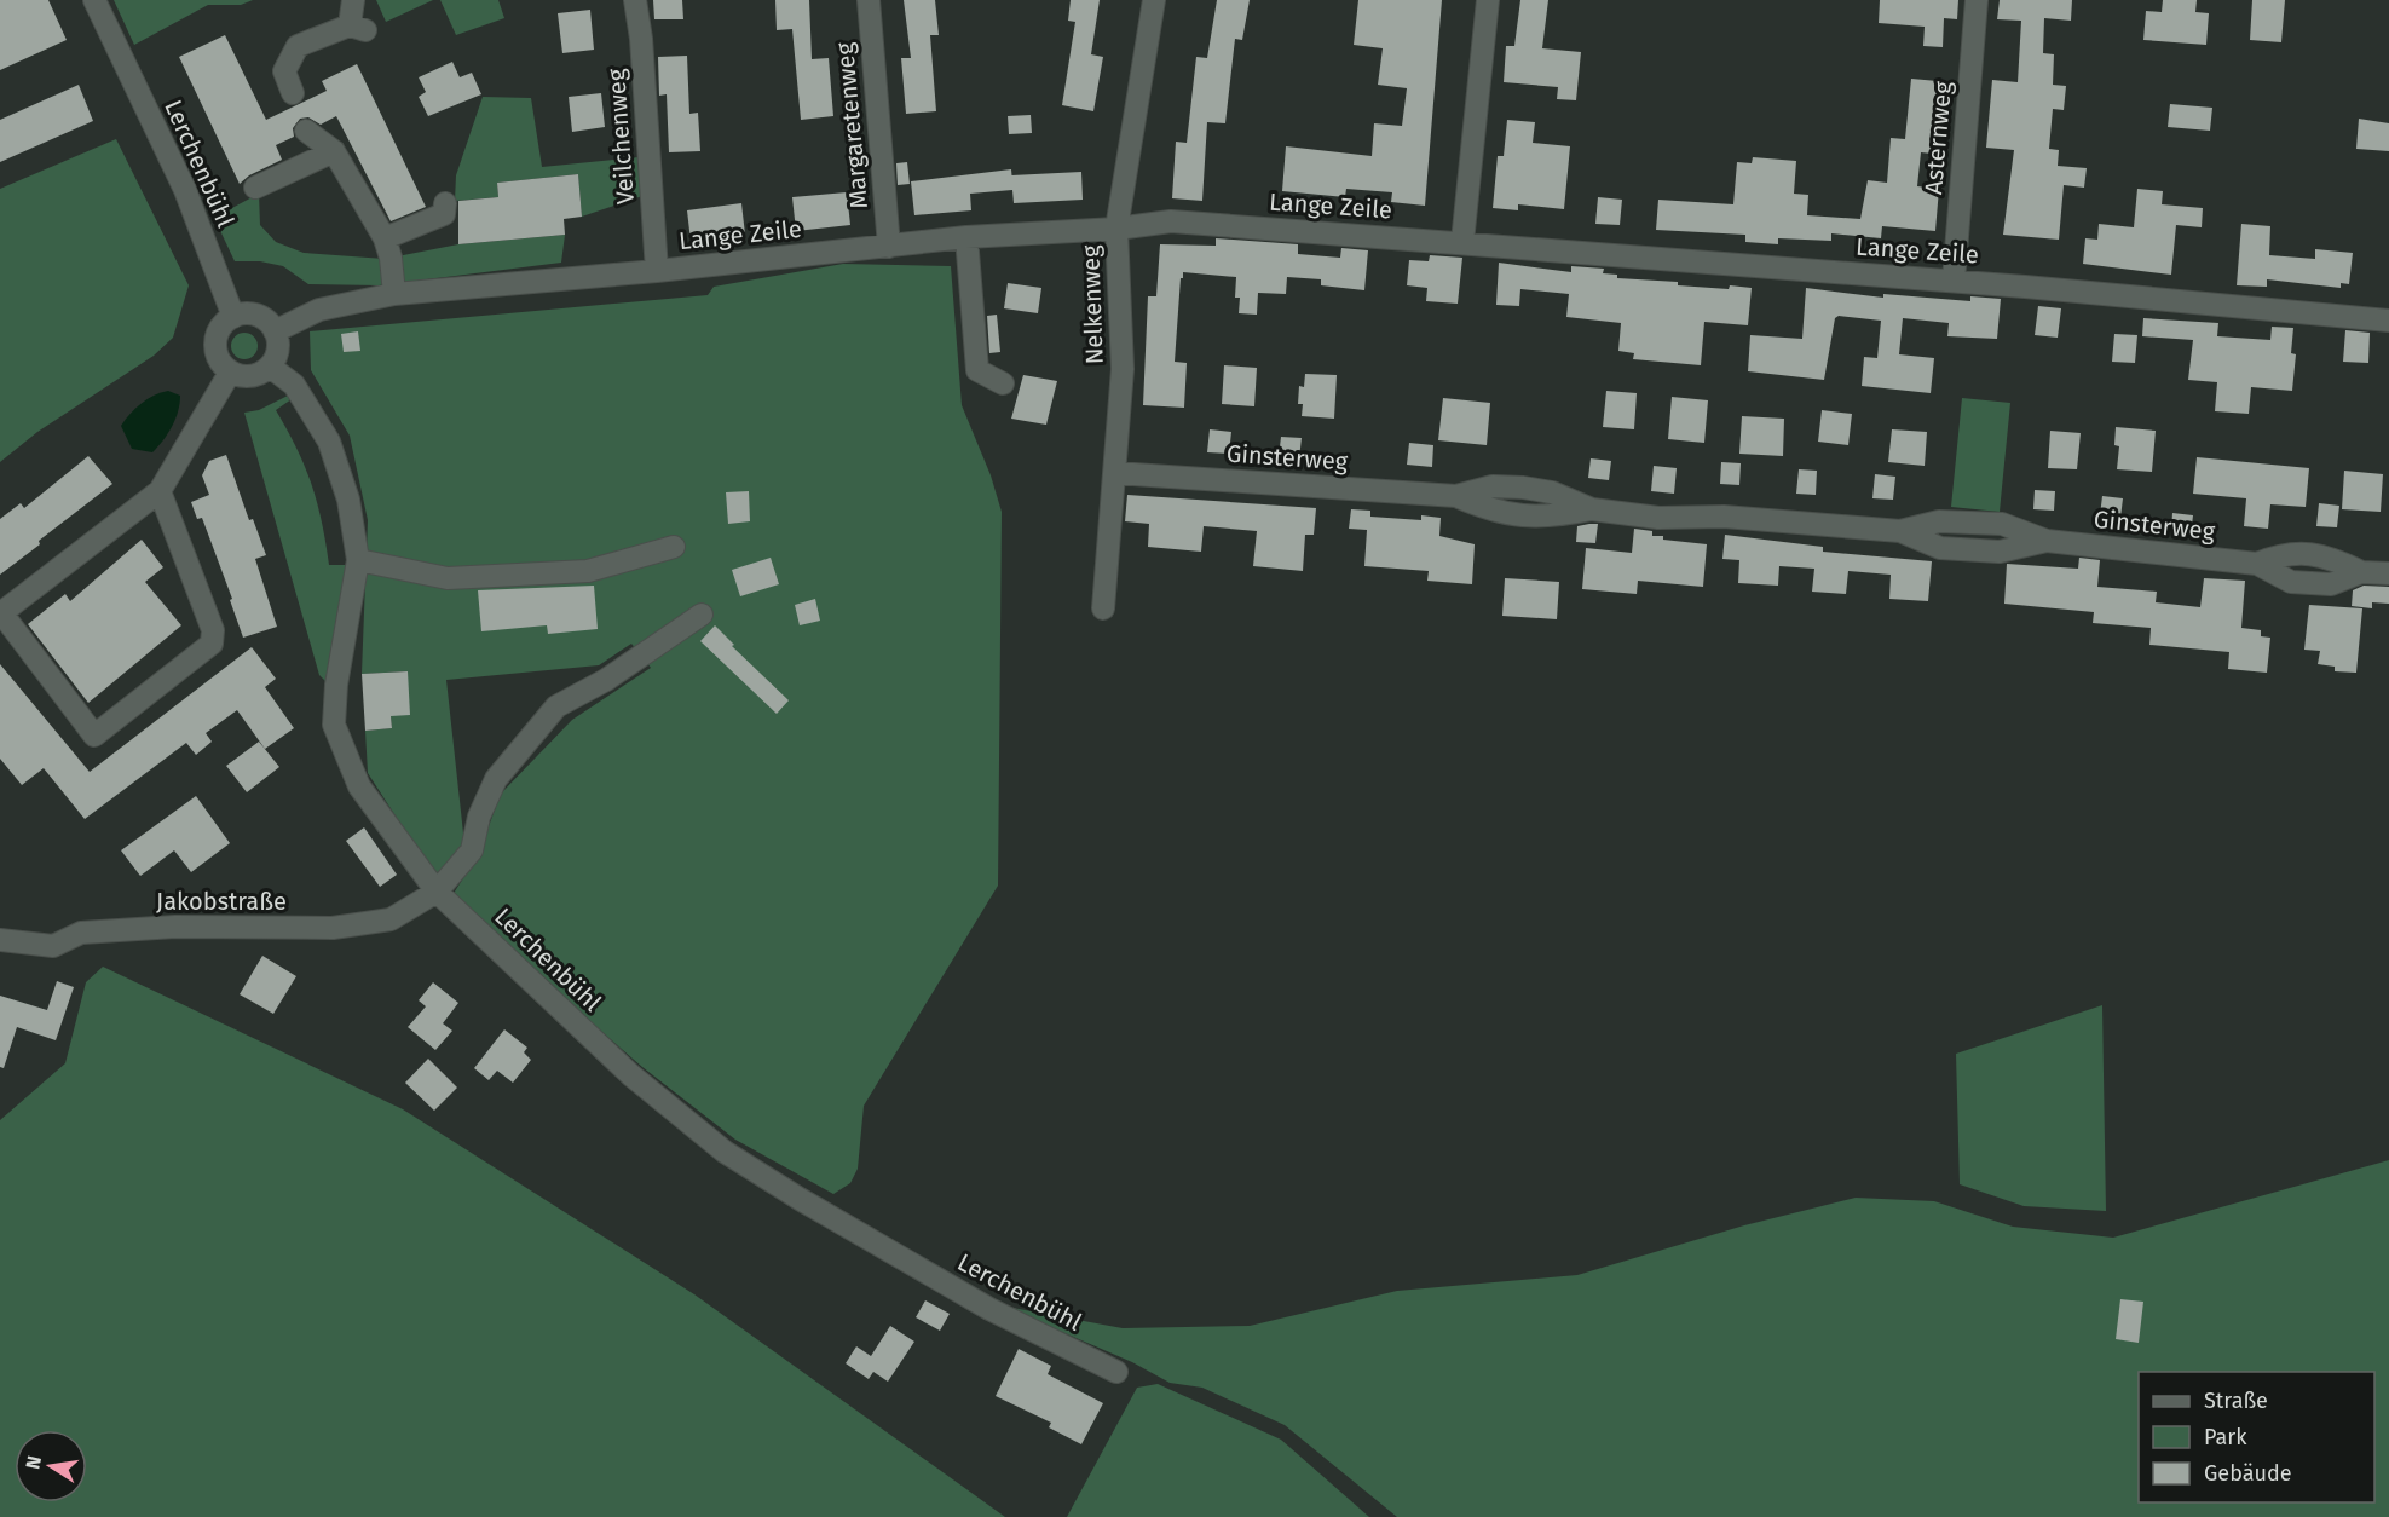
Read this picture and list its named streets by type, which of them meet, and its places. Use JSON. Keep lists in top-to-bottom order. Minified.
{"streets":{"street":["Margaretenweg","Veilchenweg","Asternweg","Lerchenbühl","Lange Zeile","Nelkenweg","Ginsterweg","Jakobstraße"]},"crossings":[["Margaretenweg","Lange Zeile"],["Veilchenweg","Lange Zeile"],["Asternweg","Lange Zeile"],["Lerchenbühl","Lange Zeile"],["Lerchenbühl","Jakobstraße"],["Lange Zeile","Nelkenweg"],["Nelkenweg","Ginsterweg"]],"legend":["Straße","Park","Gebäude"],"north":"left"}
